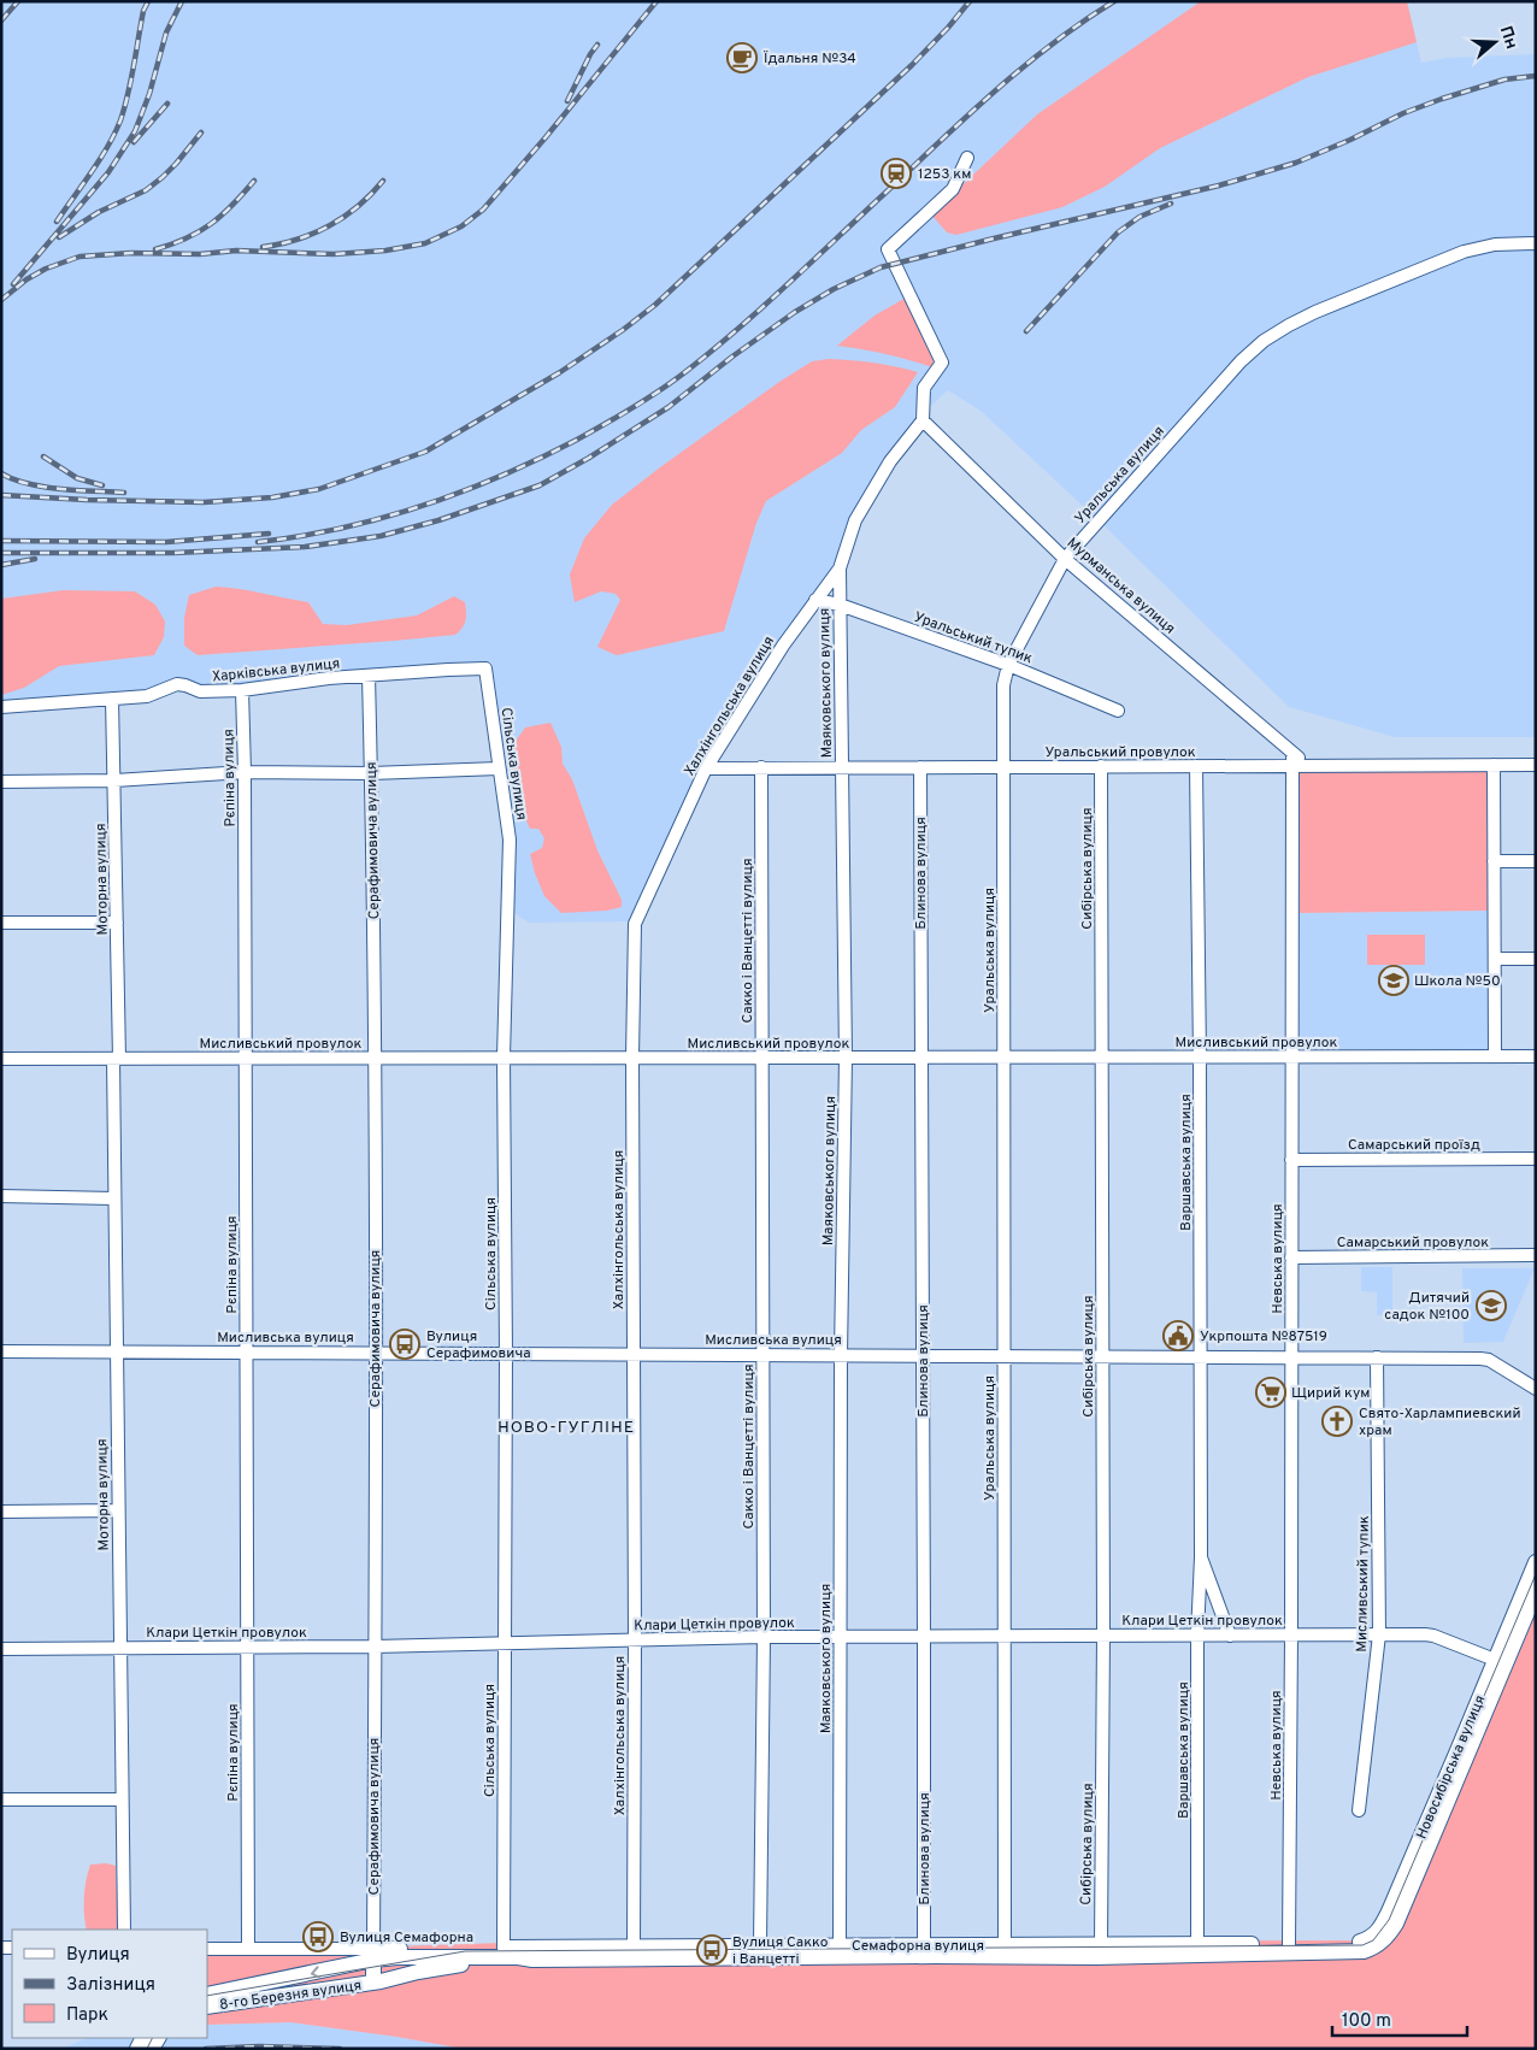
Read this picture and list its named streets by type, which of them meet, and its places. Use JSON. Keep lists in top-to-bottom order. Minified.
{"streets":{"main road":["Серафимовича вулиця","Новосибірська вулиця","Семафорна вулиця","8-го Березня вулиця"],"street":["Уральська вулиця","Мурманська вулиця","Уральський тупик","Харківська вулиця","Маяковського вулиця","Халхінгольська вулиця","Уральський провулок","Сільська вулиця","Рєпіна вулиця","Сибірська вулиця","Блинова вулиця","Моторна вулиця","Сакко і Ванцетті вулиця","Мисливський провулок","Самарський проїзд","Варшавська вулиця","Самарський провулок","Невська вулиця","Мисливська вулиця","Мисливський тупик","Клари Цеткін провулок"]},"crossings":[["Уральська вулиця","Мурманська вулиця"],["Уральська вулиця","Уральський тупик"],["Уральська вулиця","Уральський провулок"],["Уральська вулиця","Мисливський провулок"],["Уральська вулиця","Мисливська вулиця"],["Уральська вулиця","Клари Цеткін провулок"],["Уральська вулиця","Семафорна вулиця"],["Мурманська вулиця","Маяковського вулиця"],["Мурманська вулиця","Уральський провулок"],["Мурманська вулиця","Невська вулиця"],["Уральський тупик","Маяковського вулиця"],["Уральський тупик","Халхінгольська вулиця"],["Харківська вулиця","Сільська вулиця"],["Харківська вулиця","Рєпіна вулиця"],["Харківська вулиця","Серафимовича вулиця"],["Харківська вулиця","Моторна вулиця"],["Маяковського вулиця","Халхінгольська вулиця"],["Маяковського вулиця","Уральський провулок"],["Маяковського вулиця","Мисливський провулок"],["Маяковського вулиця","Мисливська вулиця"],["Маяковського вулиця","Клари Цеткін провулок"],["Маяковського вулиця","Семафорна вулиця"],["Халхінгольська вулиця","Уральський провулок"],["Халхінгольська вулиця","Мисливський провулок"],["Халхінгольська вулиця","Мисливська вулиця"],["Халхінгольська вулиця","Клари Цеткін провулок"],["Халхінгольська вулиця","Семафорна вулиця"],["Уральський провулок","Сибірська вулиця"],["Уральський провулок","Блинова вулиця"],["Уральський провулок","Сакко і Ванцетті вулиця"],["Уральський провулок","Варшавська вулиця"],["Уральський провулок","Невська вулиця"],["Сільська вулиця","Мисливський провулок"],["Сільська вулиця","Мисливська вулиця"],["Сільська вулиця","Клари Цеткін провулок"],["Сільська вулиця","Семафорна вулиця"],["Рєпіна вулиця","Мисливський провулок"],["Рєпіна вулиця","Мисливська вулиця"],["Рєпіна вулиця","Клари Цеткін провулок"],["Рєпіна вулиця","Семафорна вулиця"],["Серафимовича вулиця","Мисливський провулок"],["Серафимовича вулиця","Мисливська вулиця"],["Серафимовича вулиця","Клари Цеткін провулок"],["Серафимовича вулиця","Семафорна вулиця"],["Серафимовича вулиця","8-го Березня вулиця"],["Сибірська вулиця","Мисливський провулок"],["Сибірська вулиця","Мисливська вулиця"],["Сибірська вулиця","Клари Цеткін провулок"],["Сибірська вулиця","Семафорна вулиця"],["Блинова вулиця","Мисливський провулок"],["Блинова вулиця","Мисливська вулиця"],["Блинова вулиця","Клари Цеткін провулок"],["Блинова вулиця","Семафорна вулиця"],["Моторна вулиця","Мисливський провулок"],["Моторна вулиця","Мисливська вулиця"],["Моторна вулиця","Клари Цеткін провулок"],["Сакко і Ванцетті вулиця","Мисливський провулок"],["Сакко і Ванцетті вулиця","Мисливська вулиця"],["Сакко і Ванцетті вулиця","Клари Цеткін провулок"],["Сакко і Ванцетті вулиця","Семафорна вулиця"],["Мисливський провулок","Варшавська вулиця"],["Мисливський провулок","Невська вулиця"],["Самарський проїзд","Невська вулиця"],["Варшавська вулиця","Мисливська вулиця"],["Варшавська вулиця","Клари Цеткін провулок"],["Варшавська вулиця","Семафорна вулиця"],["Самарський провулок","Невська вулиця"],["Невська вулиця","Мисливська вулиця"],["Невська вулиця","Клари Цеткін провулок"],["Невська вулиця","Семафорна вулиця"],["Мисливська вулиця","Мисливський тупик"],["Мисливський тупик","Клари Цеткін провулок"],["Клари Цеткін провулок","Новосибірська вулиця"],["Новосибірська вулиця","Семафорна вулиця"],["Семафорна вулиця","8-го Березня вулиця"]],"districts":["НОВО-ГУГЛІНЕ"],"places":{"cafe":["Їдальня №34"],"station":["1253 км"],"school or university":["Школа №50","Дитячий садок №100"],"public building":["Укрпошта №87519"],"bus stop":["Вулиця Серафимовича","Вулиця Семафорна","Вулиця Сакко і Ванцетті"],"supermarket":["Щирий кум"],"church":["Свято-Харлампиевский храм"]},"legend":["Вулиця","Залізниця","Парк"],"scale_bar":"100 m","north":"right"}
